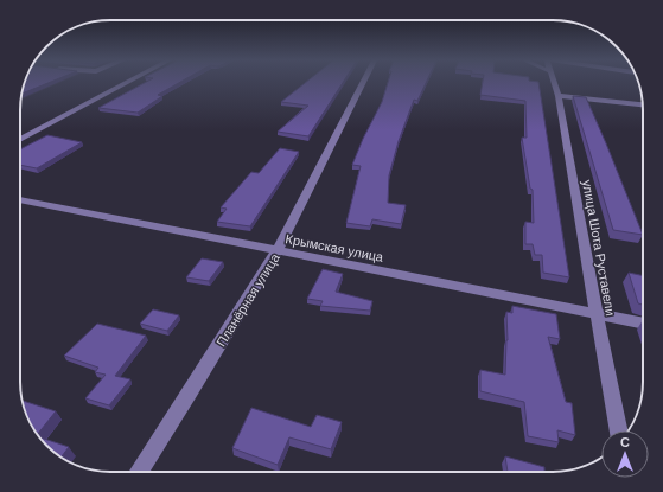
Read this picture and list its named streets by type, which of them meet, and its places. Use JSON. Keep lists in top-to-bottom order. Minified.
{"streets":{"street":["Крымская улица","улица Шота Руставели","Планёрная улица"]},"crossings":[["Крымская улица","улица Шота Руставели"],["Крымская улица","Планёрная улица"]],"north":"top"}
